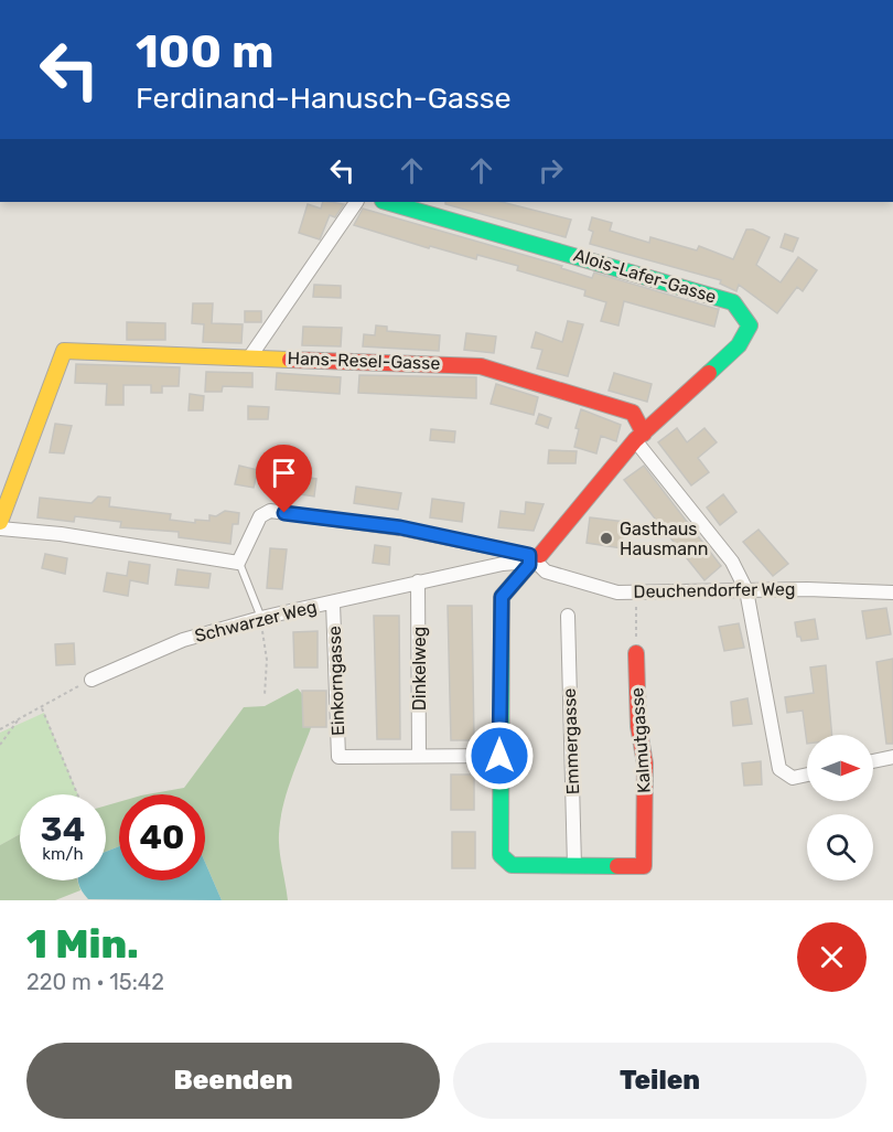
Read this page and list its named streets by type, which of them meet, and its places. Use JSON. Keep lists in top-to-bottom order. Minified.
{"streets":{"street":["Alois-Lafer-Gasse","Hans-Resel-Gasse","Deuchendorfer Weg","Schwarzer Weg","Dinkelweg","Einkorngasse","Kalmutgasse","Emmergasse"]},"crossings":[["Alois-Lafer-Gasse","Hans-Resel-Gasse"],["Alois-Lafer-Gasse","Deuchendorfer Weg"],["Alois-Lafer-Gasse","Schwarzer Weg"],["Alois-Lafer-Gasse","Einkorngasse"],["Alois-Lafer-Gasse","Kalmutgasse"],["Alois-Lafer-Gasse","Emmergasse"],["Deuchendorfer Weg","Schwarzer Weg"],["Schwarzer Weg","Dinkelweg"],["Schwarzer Weg","Einkorngasse"],["Dinkelweg","Einkorngasse"]],"places":["Gasthaus Hausmann"],"north":"right","page":{"turn":["100 m","Ferdinand-Hanusch-Gasse"],"speed":"34 km/h","limit":"40","heading":["1 Min.","220 m · 15:42"],"buttons":["Beenden","Teilen"]}}
